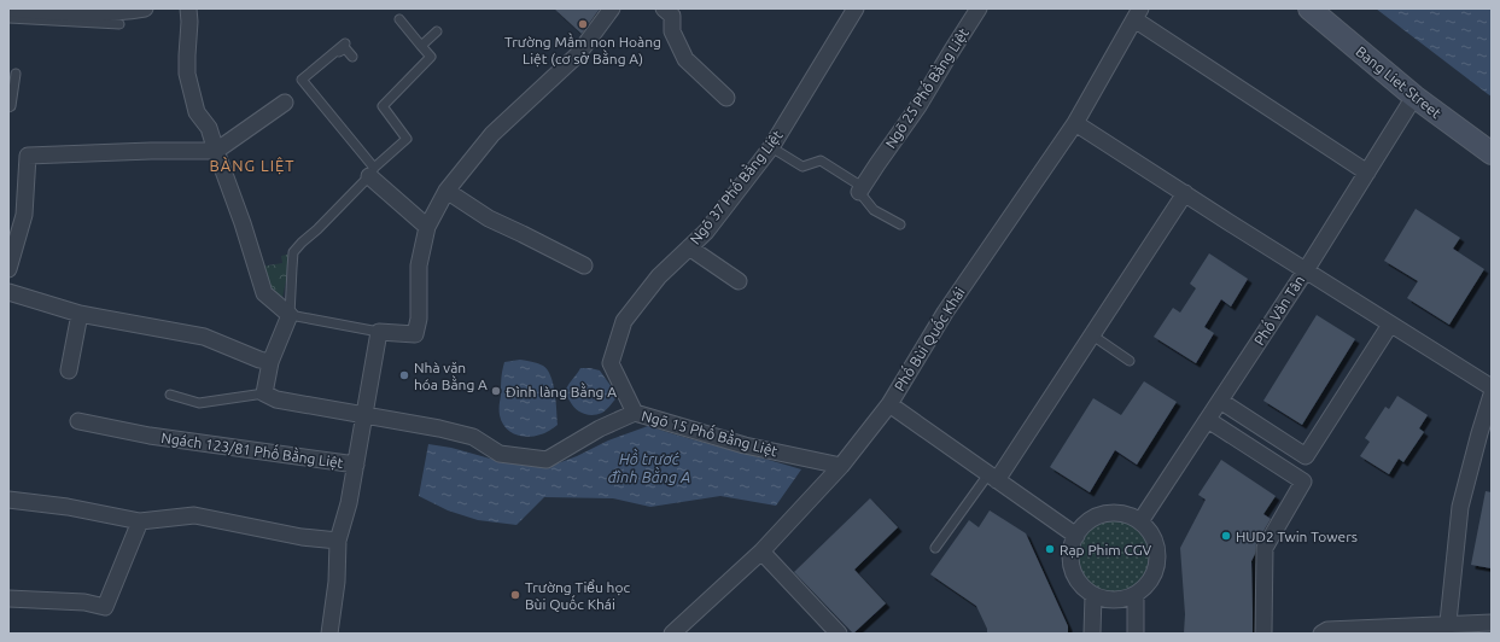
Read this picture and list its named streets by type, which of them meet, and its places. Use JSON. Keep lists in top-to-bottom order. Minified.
{"streets":{"street":["Bang Liet Street","Ngõ 25 Phố Bằng Liệt","Ngõ 37 Phố Bằng Liệt","Phố Văn Tân","Phố Bùi Quốc Khái","Ngõ 15 Phố Bằng Liệt","Ngách 123/81 Phố Bằng Liệt"]},"crossings":[["Bang Liet Street","Phố Văn Tân"],["Ngõ 37 Phố Bằng Liệt","Ngõ 15 Phố Bằng Liệt"],["Phố Bùi Quốc Khái","Ngõ 15 Phố Bằng Liệt"]],"districts":["BÀNG LIỆT"],"water":["Hồ trước đình Bằng A"],"places":["Trường Mầm non Hoàng Liệt (cơ sở Bằng A)","Nhà văn hóa Bằng A","Đình làng Bằng A","HUD2 Twin Towers","Rạp Phim CGV","Trường Tiểu học Bùi Quốc Khái"]}
